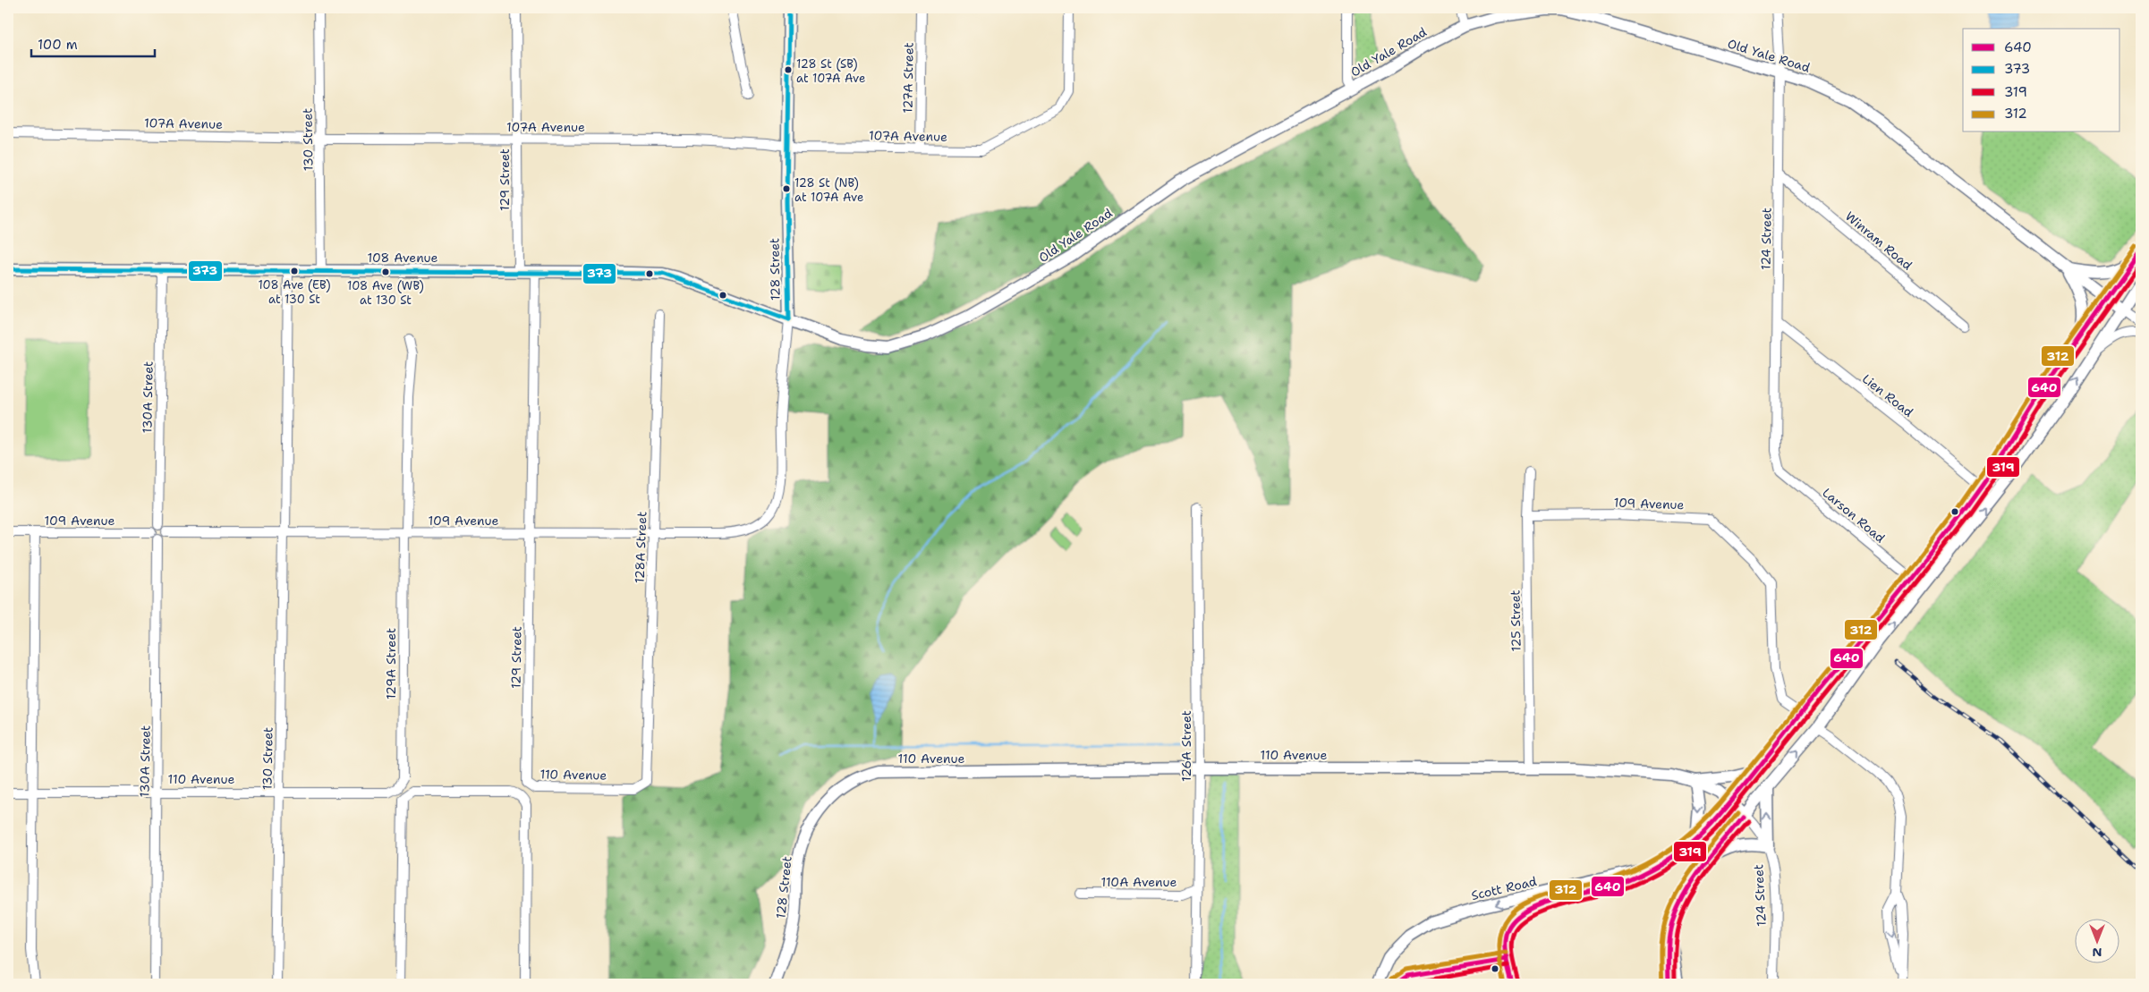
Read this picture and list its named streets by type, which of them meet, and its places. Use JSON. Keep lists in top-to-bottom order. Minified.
{"streets":{"main road":["Old Yale Road","108 Avenue","128 Street","110 Avenue","Scott Road"],"street":["127A Street","107A Avenue","130 Street","129 Street","124 Street","Winram Road","Lien Road","130A Street","109 Avenue","Larson Road","128A Street","125 Street","129A Street","126A Street","110A Avenue"]},"crossings":[["Old Yale Road","124 Street"],["Old Yale Road","108 Avenue"],["Old Yale Road","128 Street"],["Old Yale Road","Scott Road"],["127A Street","107A Avenue"],["107A Avenue","130 Street"],["107A Avenue","129 Street"],["107A Avenue","128 Street"],["130 Street","108 Avenue"],["130 Street","109 Avenue"],["130 Street","110 Avenue"],["129 Street","108 Avenue"],["129 Street","109 Avenue"],["129 Street","110 Avenue"],["124 Street","Winram Road"],["124 Street","Lien Road"],["124 Street","Larson Road"],["124 Street","110 Avenue"],["108 Avenue","128 Street"],["108 Avenue","130A Street"],["128 Street","109 Avenue"],["128 Street","110 Avenue"],["Lien Road","Scott Road"],["130A Street","109 Avenue"],["130A Street","110 Avenue"],["109 Avenue","128A Street"],["109 Avenue","125 Street"],["109 Avenue","129A Street"],["109 Avenue","Scott Road"],["Larson Road","Scott Road"],["128A Street","110 Avenue"],["125 Street","110 Avenue"],["129A Street","110 Avenue"],["126A Street","110 Avenue"],["126A Street","110A Avenue"],["110 Avenue","Scott Road"]],"places":["128 St (SB) at 107A Ave","128 St (NB) at 107A Ave","108 Ave (EB) at 130 St","108 Ave (WB) at 130 St"],"lines":["transit line 373","transit line 312","transit line 640","transit line 319"],"legend":["640","373","319","312"],"scale_bar":"100 m","north":"bottom"}
